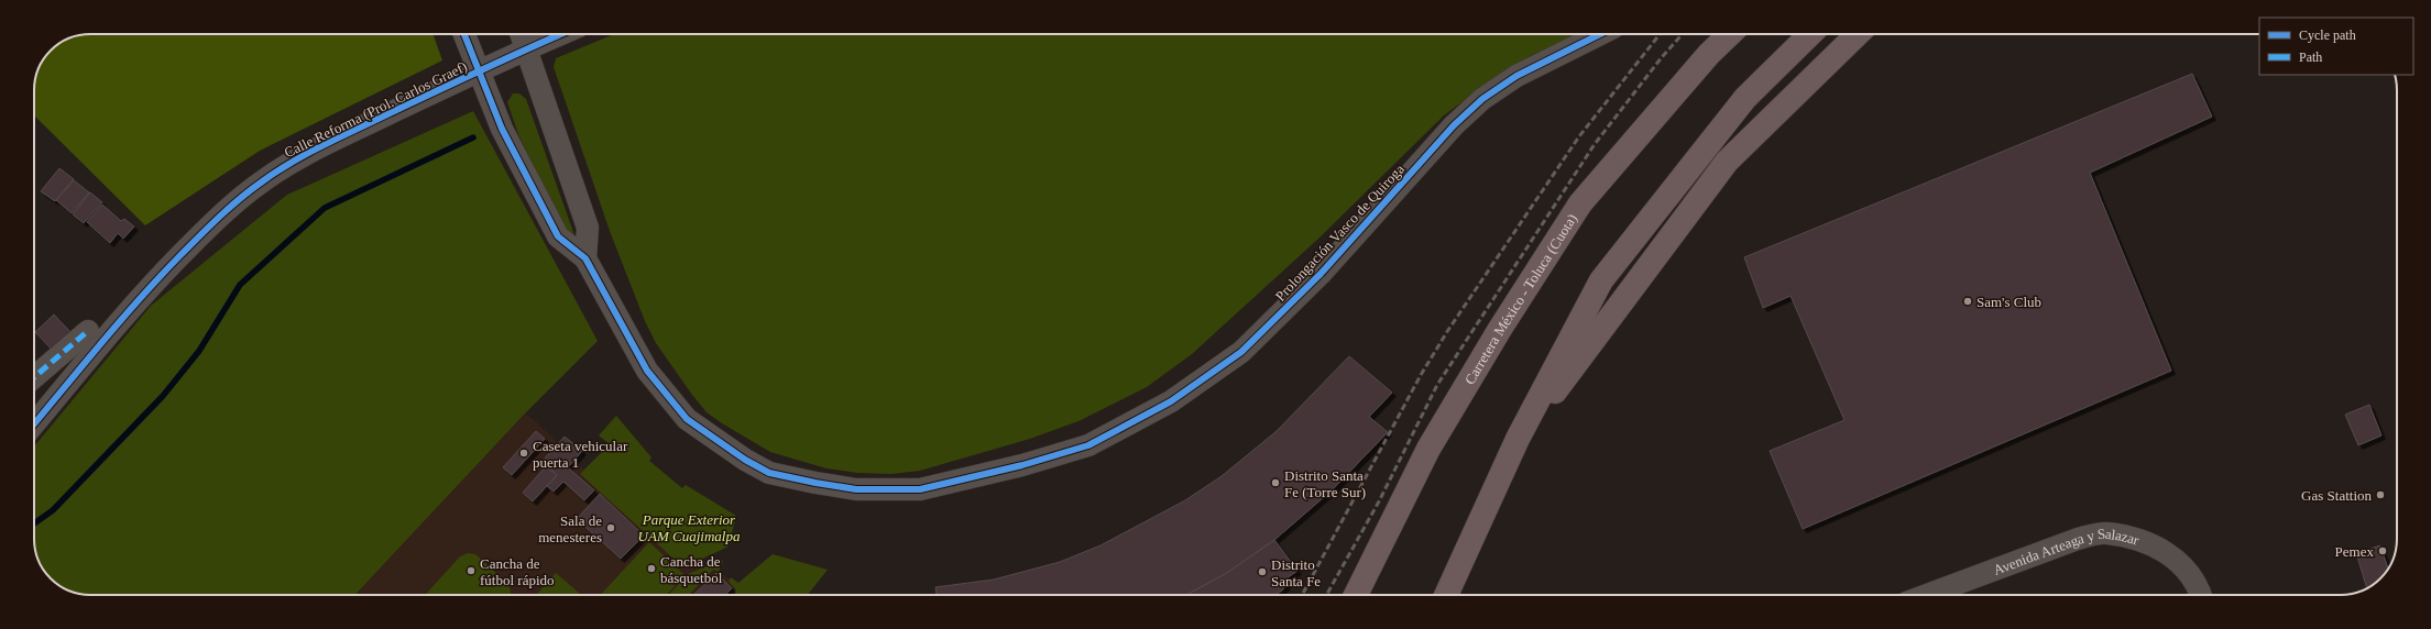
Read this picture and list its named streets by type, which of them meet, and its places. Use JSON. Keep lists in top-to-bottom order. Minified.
{"streets":{"highway":["Carretera México - Toluca (Cuota)"],"street":["Calle Reforma (Prol. Carlos Graef)","Prolongación Vasco de Quiroga","Avenida Arteaga y Salazar"]},"crossings":[["Calle Reforma (Prol. Carlos Graef)","Prolongación Vasco de Quiroga"]],"parks":["Parque Exterior UAM Cuajimalpa"],"places":["Sam's Club","Caseta vehicular puerta 1","Distrito Santa Fe (Torre Sur)","Gas Stattion","Sala de menesteres","Pemex","Cancha de básquetbol","Cancha de fútbol rápido","Distrito Santa Fe"],"legend":["Cycle path","Path"]}
